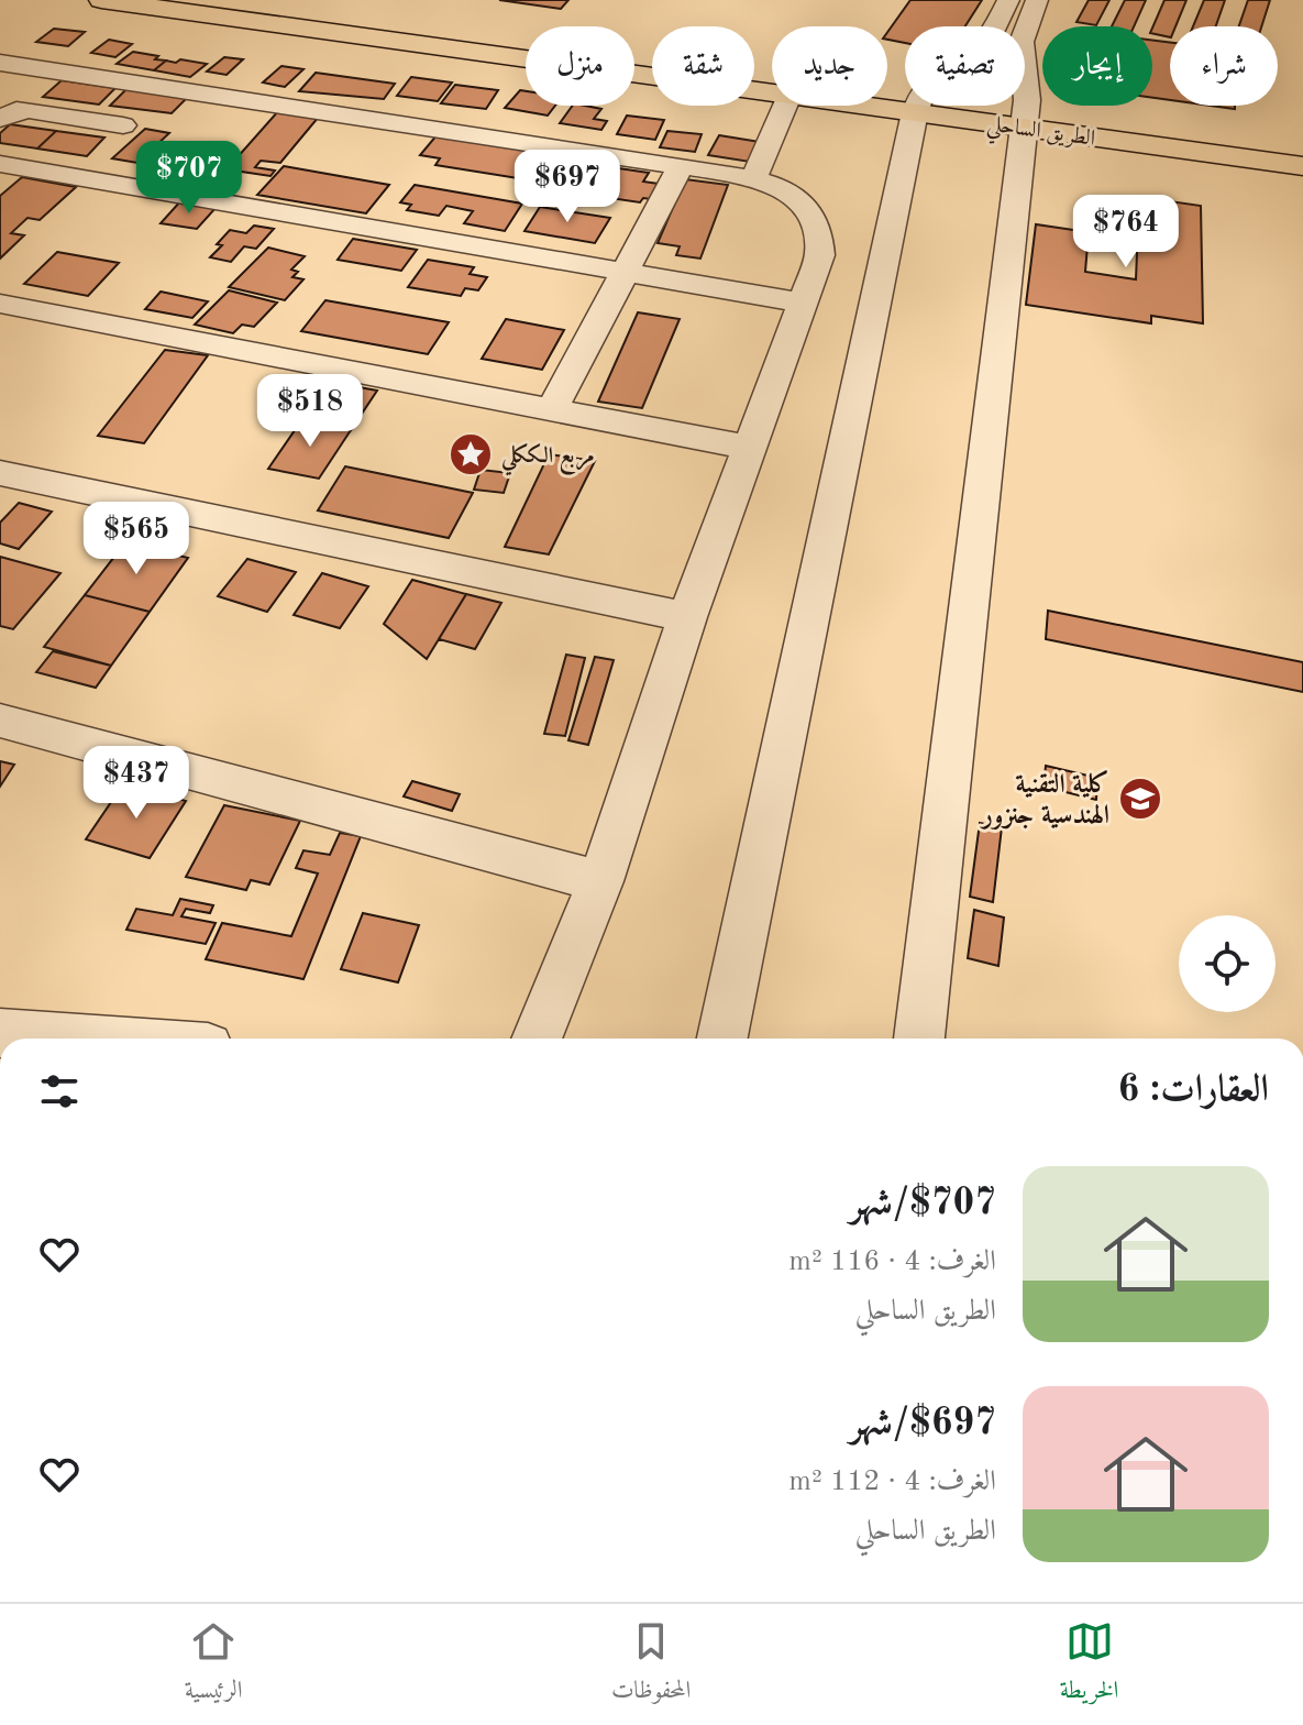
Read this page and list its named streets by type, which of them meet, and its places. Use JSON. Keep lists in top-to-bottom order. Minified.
{"streets":{"highway":["الطريق الساحلي"]},"places":{"place":["مربع الككلي"],"school or university":["كلية التقنية الهندسية جنزور"]},"page":{"chip":["شراء","إيجار","تصفية","جديد","شقة","منزل"],"price":["$707","$697","$764","$518","$565","$437"],"heading":"العقارات: 6","list":[{"name":"$707/شهر","note":"الغرف: 4 · 116 m² · الطريق الساحلي"},{"name":"$697/شهر","note":"الغرف: 4 · 112 m² · الطريق الساحلي"}],"tabs":["الخريطة","المحفوظات","الرئيسية"]}}
